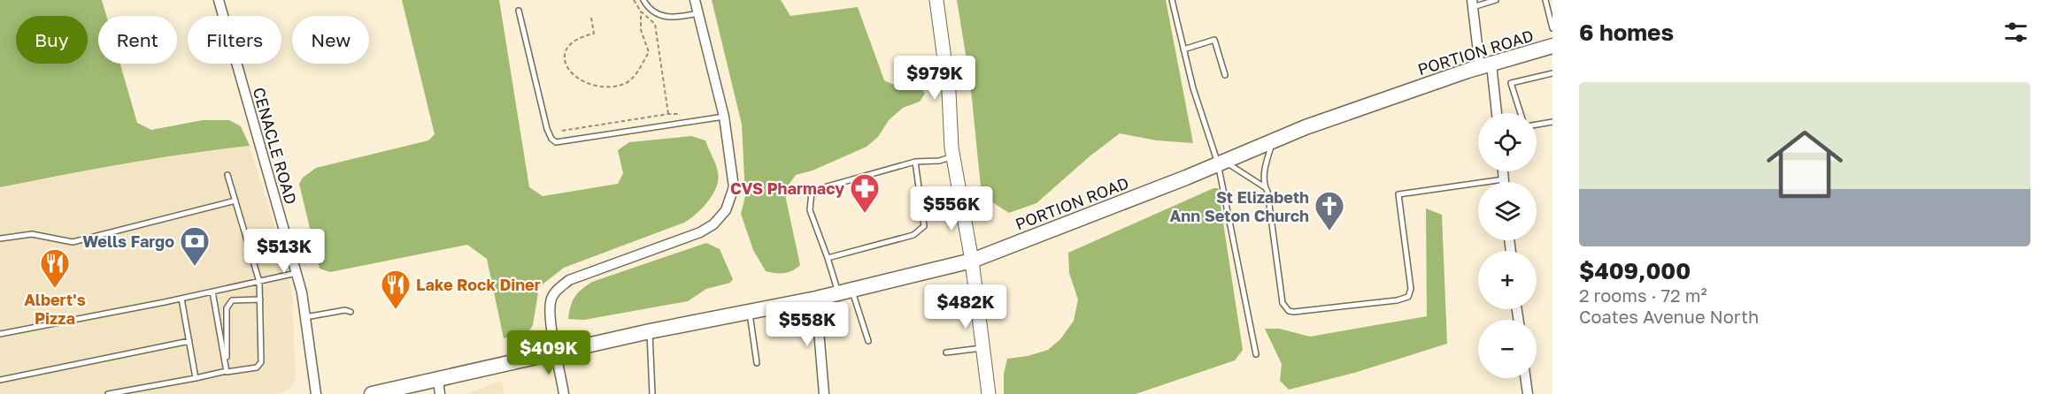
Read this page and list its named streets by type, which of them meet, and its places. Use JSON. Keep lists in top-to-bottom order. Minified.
{"streets":{"main road":["PORTION ROAD"],"street":["CENACLE ROAD"]},"places":{"pharmacy":["CVS Pharmacy"],"church":["St Elizabeth Ann Seton Church"],"bank":["Wells Fargo"],"restaurant":["Albert's Pizza","Lake Rock Diner"]},"page":{"heading":"6 homes","chip":["Buy","Rent","Filters","New"],"price":["$979K","$556K","$513K","$482K","$558K","$409K"],"list":[{"name":"$409,000","note":"2 rooms · 72 m² · Coates Avenue North"}],"map_buttons":["+","−"]}}
